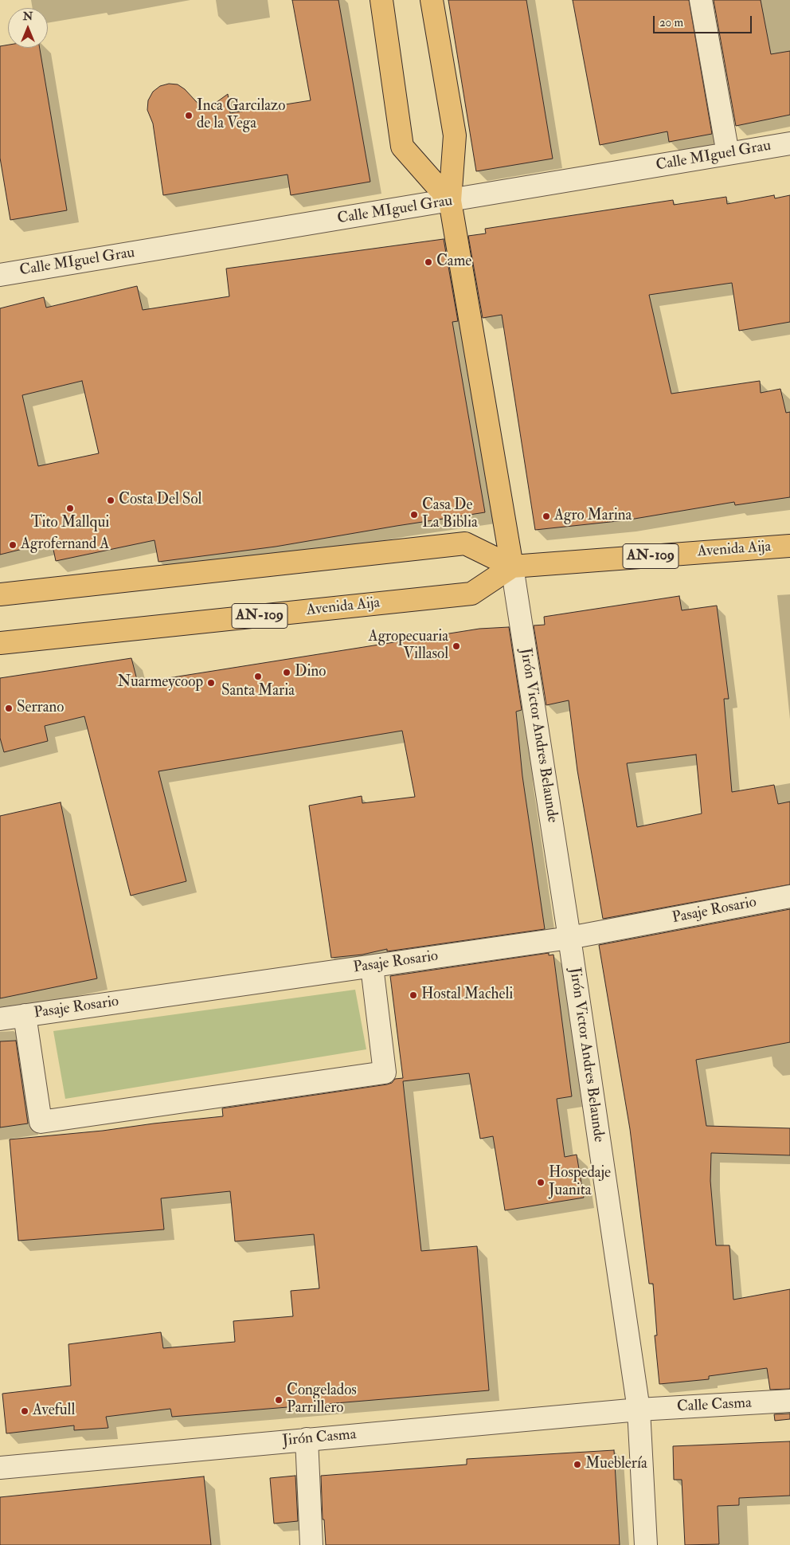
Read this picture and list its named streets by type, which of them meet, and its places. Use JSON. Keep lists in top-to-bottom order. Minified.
{"streets":{"main road":["Avenida Aija","AN-109"],"street":["Calle MIguel Grau","Jirón Victor Andres Belaunde","Pasaje Rosario","Calle Casma","Jirón Casma"]},"crossings":[["Avenida Aija","Jirón Victor Andres Belaunde"],["Jirón Victor Andres Belaunde","Pasaje Rosario"],["Jirón Victor Andres Belaunde","Calle Casma"],["Jirón Victor Andres Belaunde","Jirón Casma"],["Calle Casma","Jirón Casma"]],"places":["Inca Garcilazo de la Vega","Came","Costa Del Sol","Tito Mallqui","Casa De La Biblia","Agro Marina","Agrofernand A","Agropecuaria Villasol","Dino","Santa Maria","Nuarmeycoop","Serrano","Hostal Macheli","Hospedaje Juanita","Congelados Parrillero","Avefull","Mueblería"],"scale_bar":"20 m","north":"top"}
